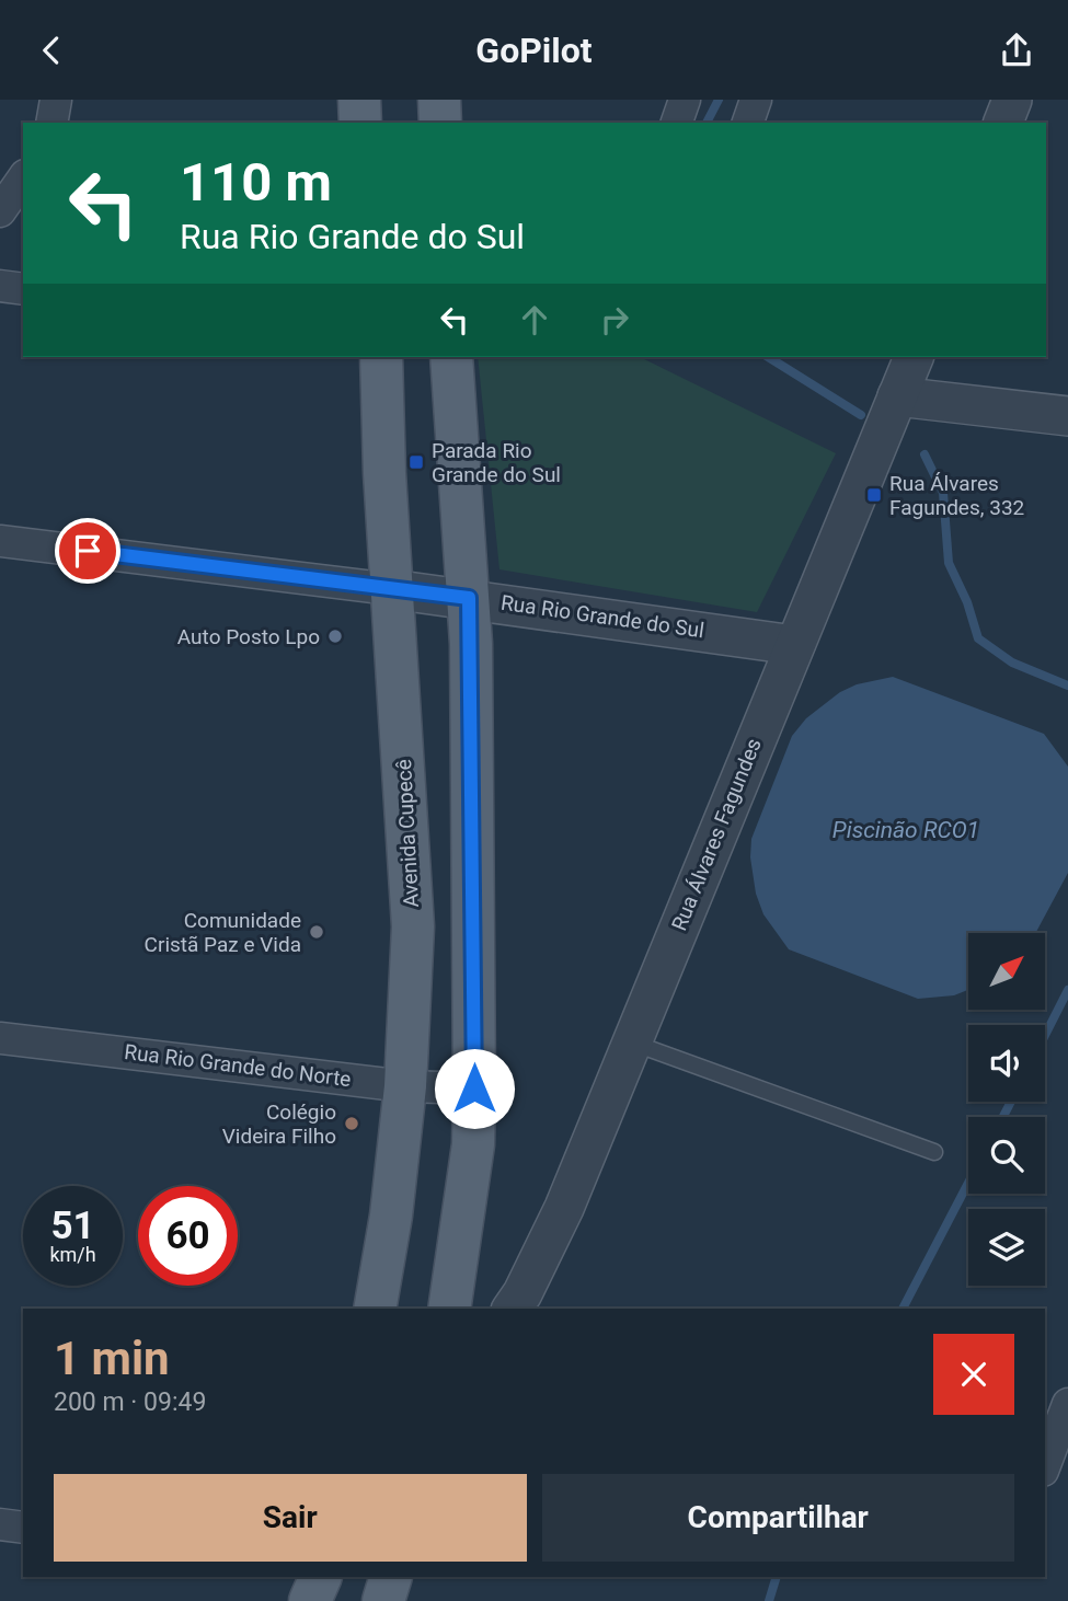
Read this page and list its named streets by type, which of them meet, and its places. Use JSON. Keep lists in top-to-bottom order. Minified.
{"streets":{"main road":["Avenida Cupecê"],"street":["Rua Rio Grande do Sul","Rua Álvares Fagundes","Rua Rio Grande do Norte"]},"crossings":[["Rua Rio Grande do Sul","Avenida Cupecê"],["Rua Rio Grande do Sul","Rua Álvares Fagundes"],["Avenida Cupecê","Rua Rio Grande do Norte"]],"water":["Piscinão RCO1"],"places":{"transit":["Parada Rio Grande do Sul","Rua Álvares Fagundes, 332"],"other":["Auto Posto Lpo","Comunidade Cristã Paz e Vida","Colégio Videira Filho"]},"north":"top right","page":{"header":"GoPilot","turn":["110 m","Rua Rio Grande do Sul"],"speed":"51 km/h","limit":"60","heading":["1 min","200 m · 09:49"],"buttons":["Sair","Compartilhar"]}}
